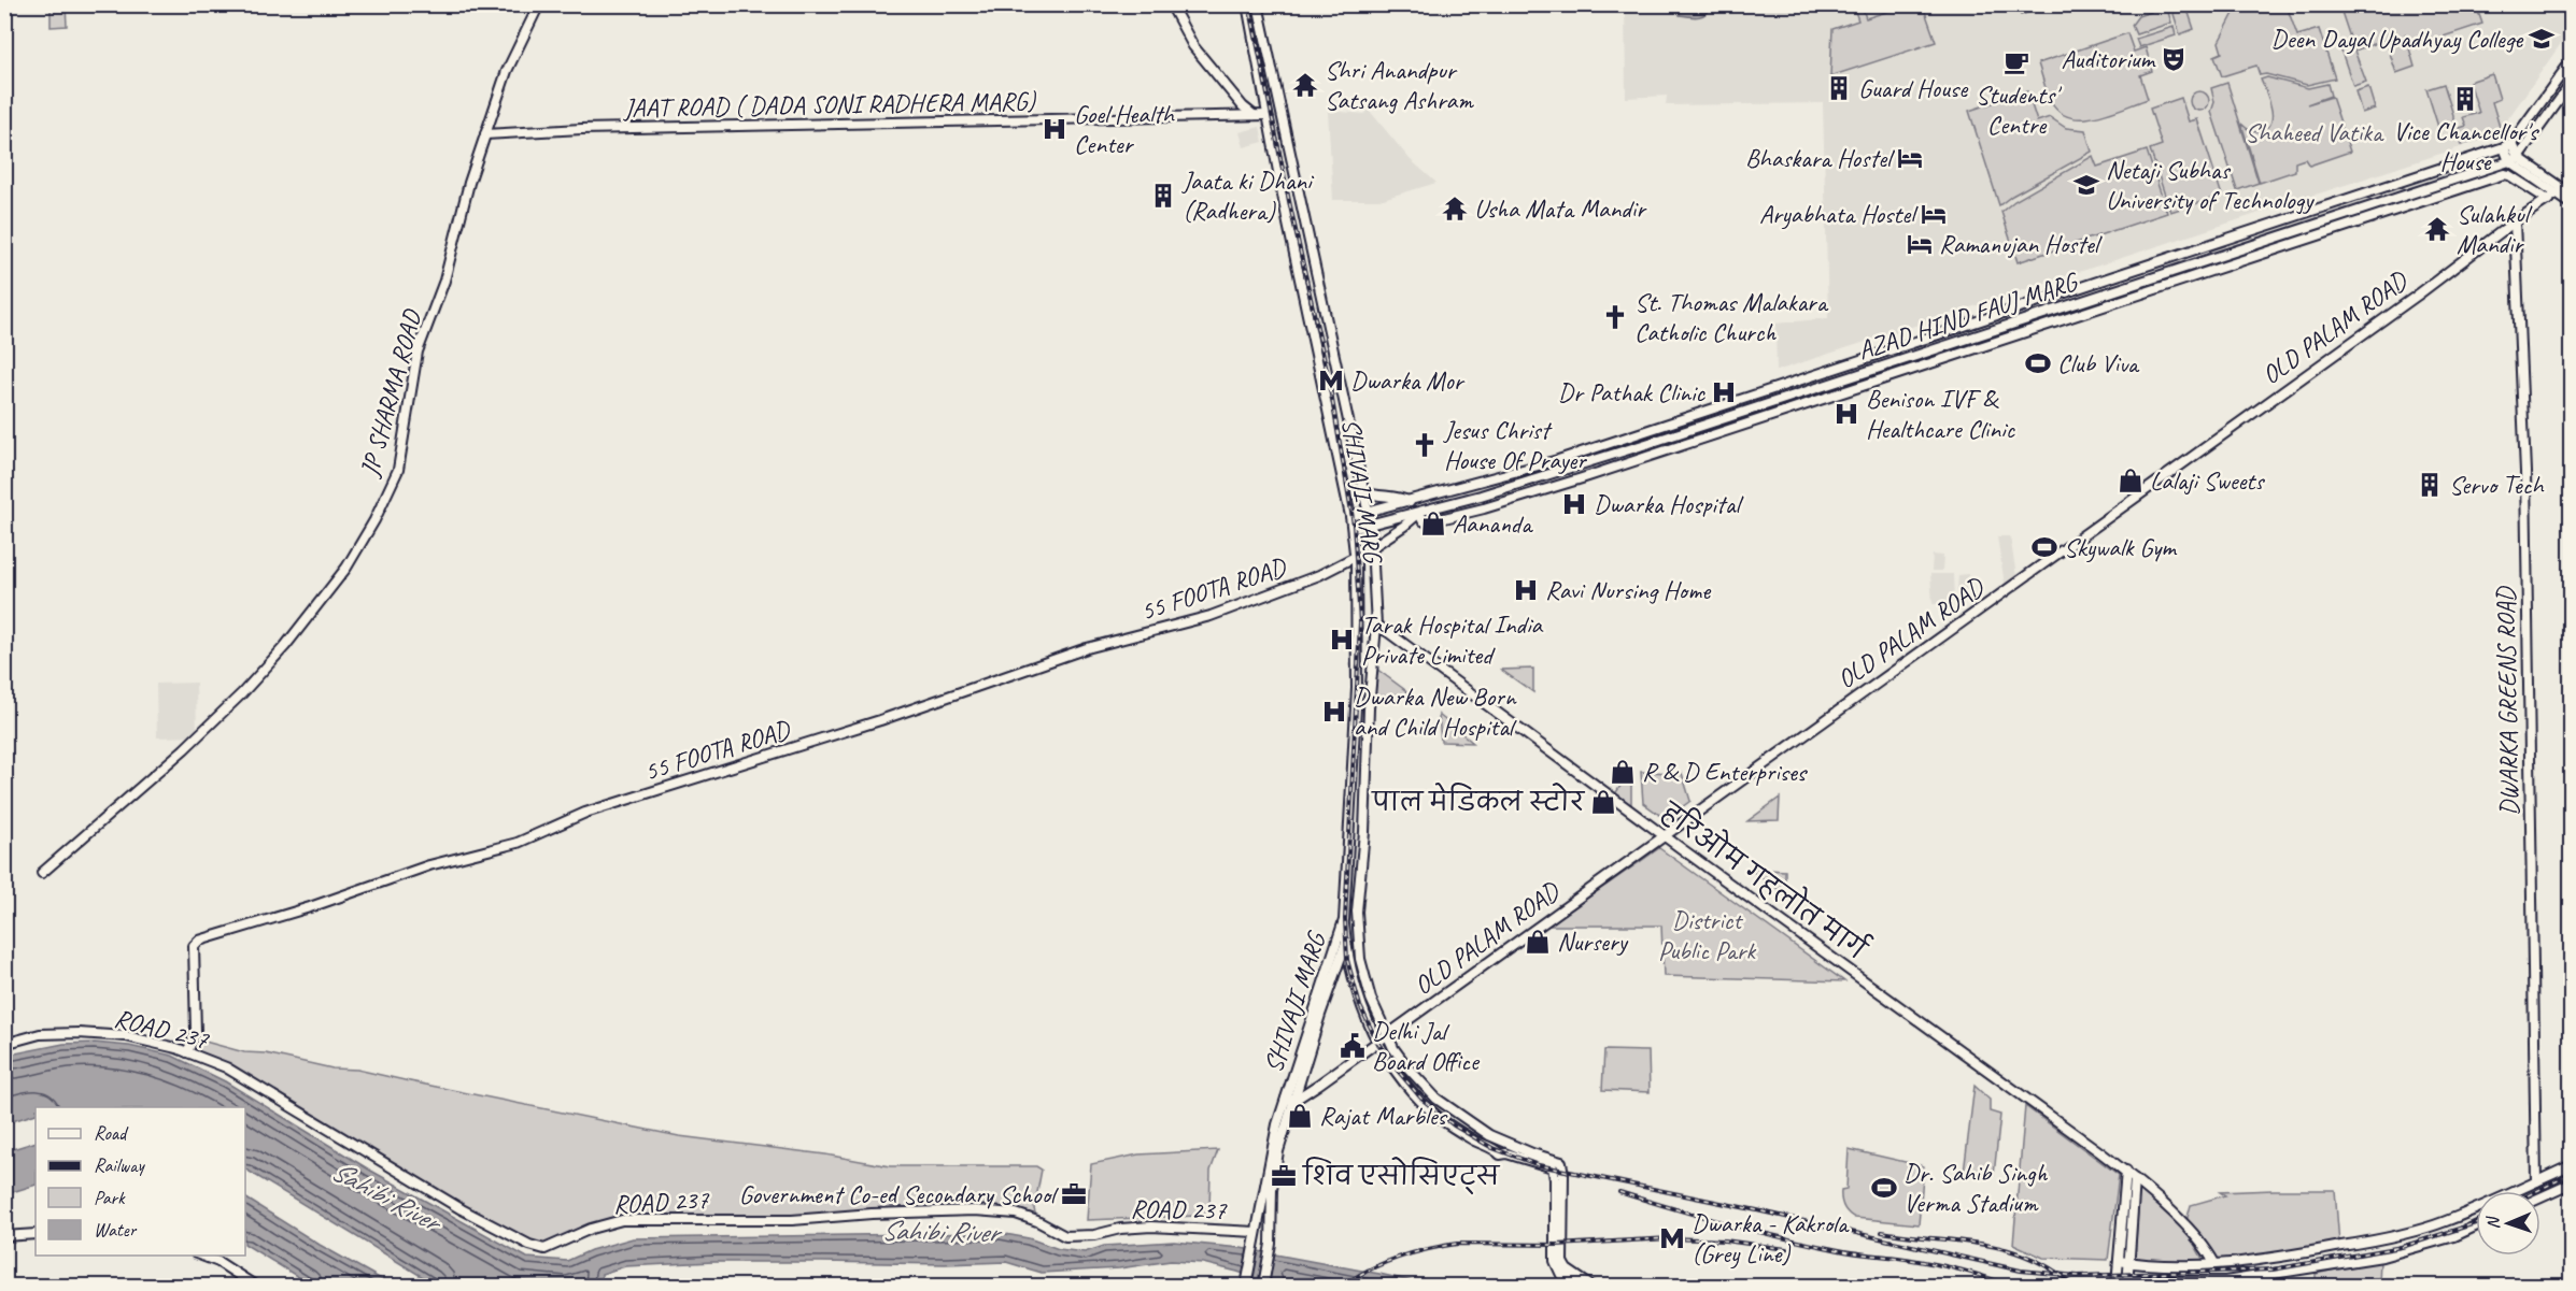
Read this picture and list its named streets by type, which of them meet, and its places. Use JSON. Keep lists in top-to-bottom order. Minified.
{"streets":{"street":["JAAT ROAD ( DADA SONI RADHERA MARG)","AZAD HIND FAUJ MARG","OLD PALAM ROAD","JP SHARMA ROAD","SHIVAJI MARG","55 FOOTA ROAD","DWARKA GREENS ROAD","हरिओम गहलोत मार्ग","ROAD 237"]},"crossings":[["JAAT ROAD ( DADA SONI RADHERA MARG)","JP SHARMA ROAD"],["JAAT ROAD ( DADA SONI RADHERA MARG)","SHIVAJI MARG"],["AZAD HIND FAUJ MARG","SHIVAJI MARG"],["OLD PALAM ROAD","SHIVAJI MARG"],["OLD PALAM ROAD","DWARKA GREENS ROAD"],["OLD PALAM ROAD","हरिओम गहलोत मार्ग"],["SHIVAJI MARG","55 FOOTA ROAD"],["SHIVAJI MARG","हरिओम गहलोत मार्ग"],["SHIVAJI MARG","ROAD 237"],["55 FOOTA ROAD","ROAD 237"]],"water":["Sahibi River"],"parks":["Shaheed Vatika","District Public Park"],"places":{"school or university":["Deen Dayal Upadhyay College","Netaji Subhas University of Technology"],"theatre":["Auditorium"],"cafe":["Students' Centre"],"temple":["Shri Anandpur Satsang Ashram","Usha Mata Mandir","Sulahkul Mandir"],"building":["Guard House","Vice Chancellor's House","Jaata ki Dhani (Radhera)","Servo Tech"],"hospital":["Goel Health Center","Dr Pathak Clinic","Benison IVF & Healthcare Clinic","Dwarka Hospital","Ravi Nursing Home","Tarak Hospital India Private Limited","Dwarka New Born and Child Hospital"],"hotel":["Bhaskara Hostel","Aryabhata Hostel","Ramanujan Hostel"],"church":["St. Thomas Malakara Catholic Church","Jesus Christ House Of Prayer"],"sports":["Club Viva","Skywalk Gym","Dr. Sahib Singh Verma Stadium"],"metro station":["Dwarka Mor","Dwarka - Kakrola (Grey Line)"],"shop":["Lalaji Sweets","Aananda","R & D Enterprises","पाल मेडिकल स्टोर","Nursery","Rajat Marbles"],"public building":["Delhi Jal Board Office"],"office":["शिव एसोसिएट्स","Government Co-ed Secondary School"]},"legend":["Road","Railway","Park","Water"],"north":"left"}
